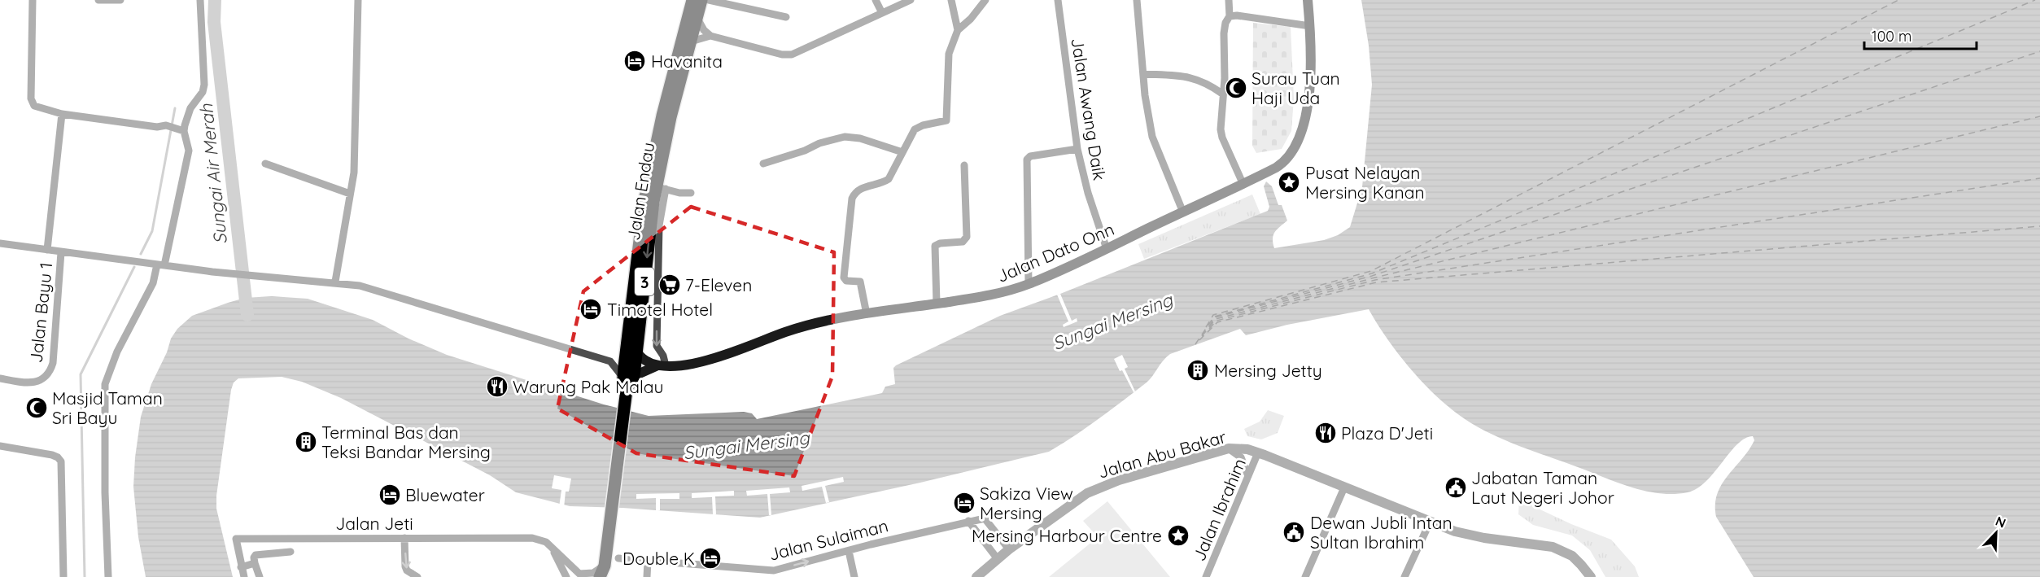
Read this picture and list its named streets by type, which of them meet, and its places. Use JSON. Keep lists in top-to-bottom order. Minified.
{"streets":{"highway":["Jalan Endau","3"],"main road":["Jalan Dato Onn"],"street":["Jalan Awang Daik","Jalan Bayu 1","Jalan Abu Bakar","Jalan Ibrahim","Jalan Jeti","Jalan Sulaiman"]},"crossings":[["Jalan Awang Daik","Jalan Dato Onn"],["Jalan Endau","Jalan Dato Onn"],["Jalan Abu Bakar","Jalan Ibrahim"],["Jalan Abu Bakar","Jalan Sulaiman"]],"one_way":["Jalan Sulaiman"],"water":["Sungai Air Merah","Sungai Mersing"],"places":{"hotel":["Havanita","Timotel Hotel","Bluewater","Sakiza View Mersing","Double K"],"mosque":["Surau Tuan Haji Uda","Masjid Taman Sri Bayu"],"place":["Pusat Nelayan Mersing Kanan","Mersing Harbour Centre"],"supermarket":["7-Eleven"],"building":["Mersing Jetty","Terminal Bas dan Teksi Bandar Mersing"],"restaurant":["Warung Pak Malau","Plaza D'Jeti"],"public building":["Jabatan Taman Laut Negeri Johor","Dewan Jubli Intan Sultan Ibrahim"]},"scale_bar":"100 m","north":"top right"}
